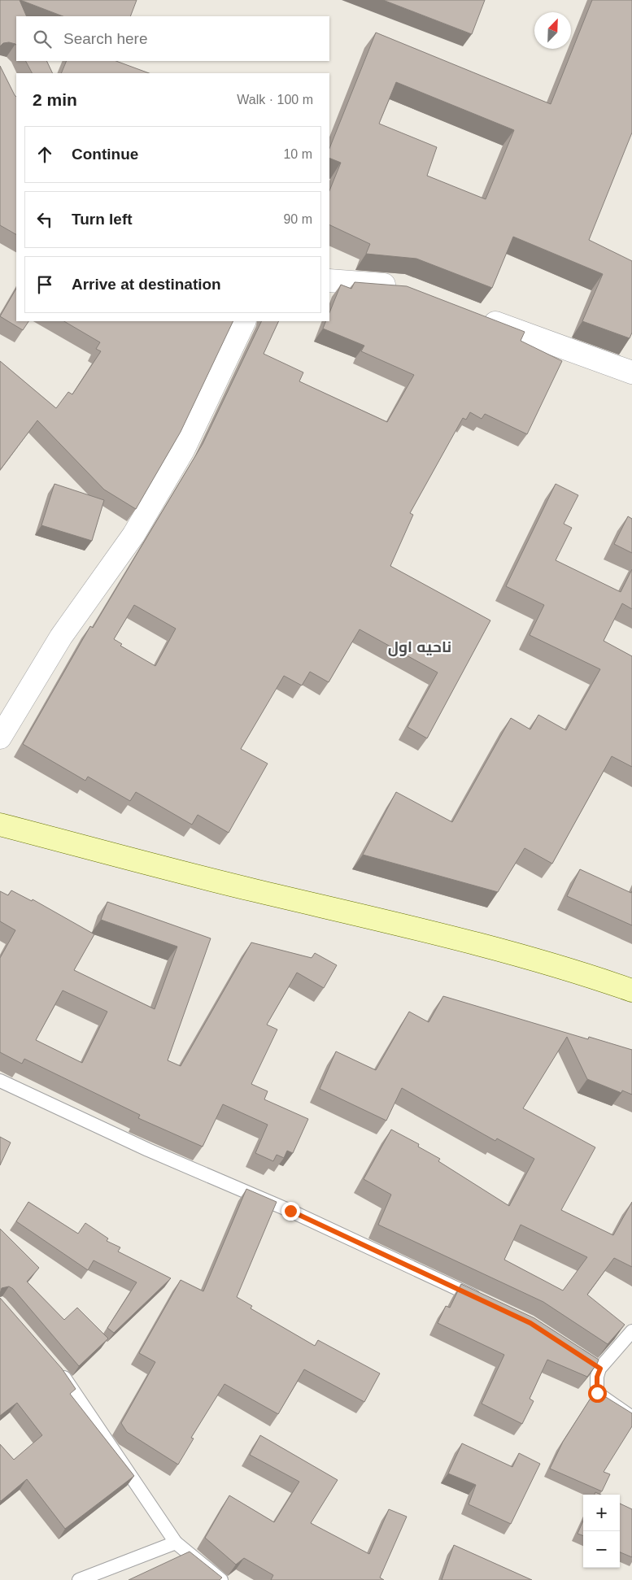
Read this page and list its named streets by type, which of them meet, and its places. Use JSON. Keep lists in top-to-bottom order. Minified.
{"districts":["ناحیه اول"],"north":"top right","page":{"search":"Search here","heading":["2 min","Walk · 100 m"],"list":[["Continue","10 m"],["Turn left","90 m"],"Arrive at destination"],"map_buttons":["+","−"]}}
